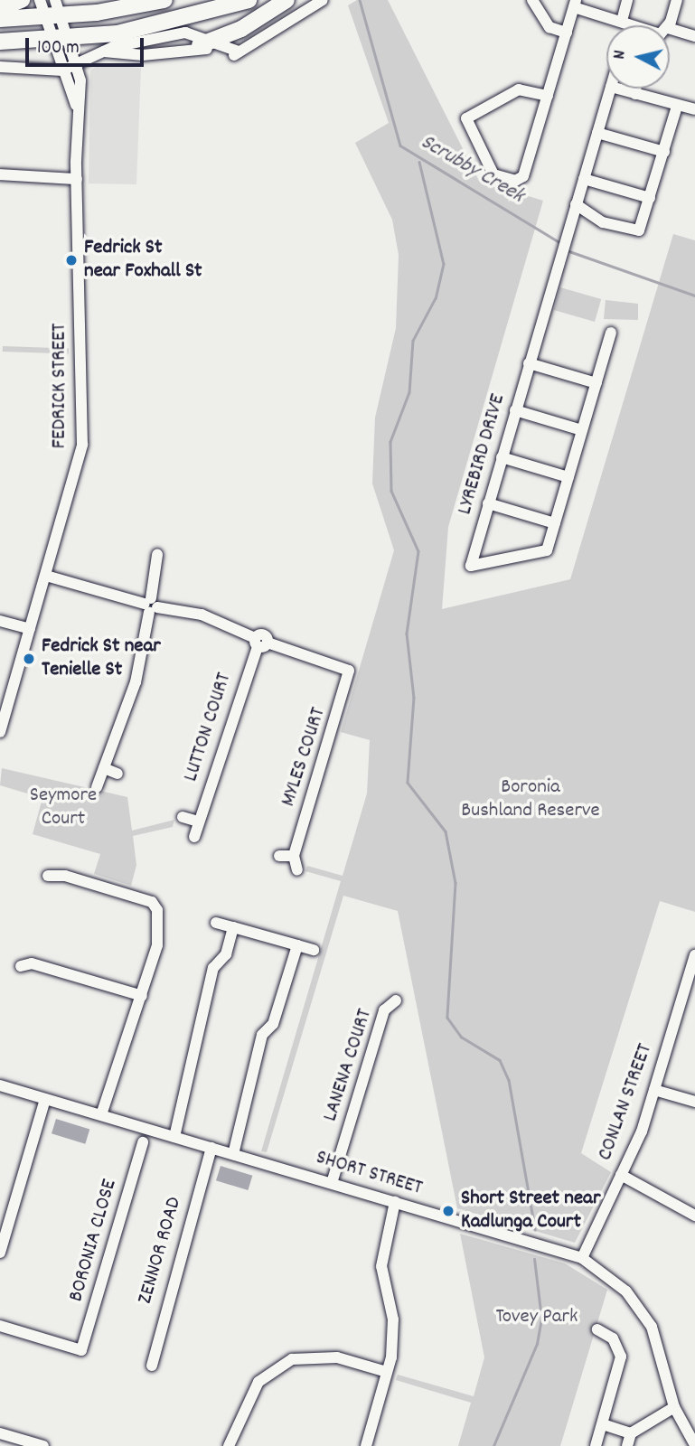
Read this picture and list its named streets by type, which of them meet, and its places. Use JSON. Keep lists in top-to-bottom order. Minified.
{"streets":{"street":["FEDRICK STREET","LYREBIRD DRIVE","LUTTON COURT","MYLES COURT","LANENA COURT","CONLAN STREET","SHORT STREET","BORONIA CLOSE","ZENNOR ROAD"]},"crossings":[["LUTTON COURT","MYLES COURT"],["LANENA COURT","SHORT STREET"],["CONLAN STREET","SHORT STREET"],["SHORT STREET","ZENNOR ROAD"]],"water":["Scrubby Creek"],"parks":["Boronia Bushland Reserve","Seymore Court","Tovey Park"],"places":["Fedrick St near Foxhall St","Fedrick St near Tenielle St","Short Street near Kadlunga Court"],"scale_bar":"100 m","north":"left"}
